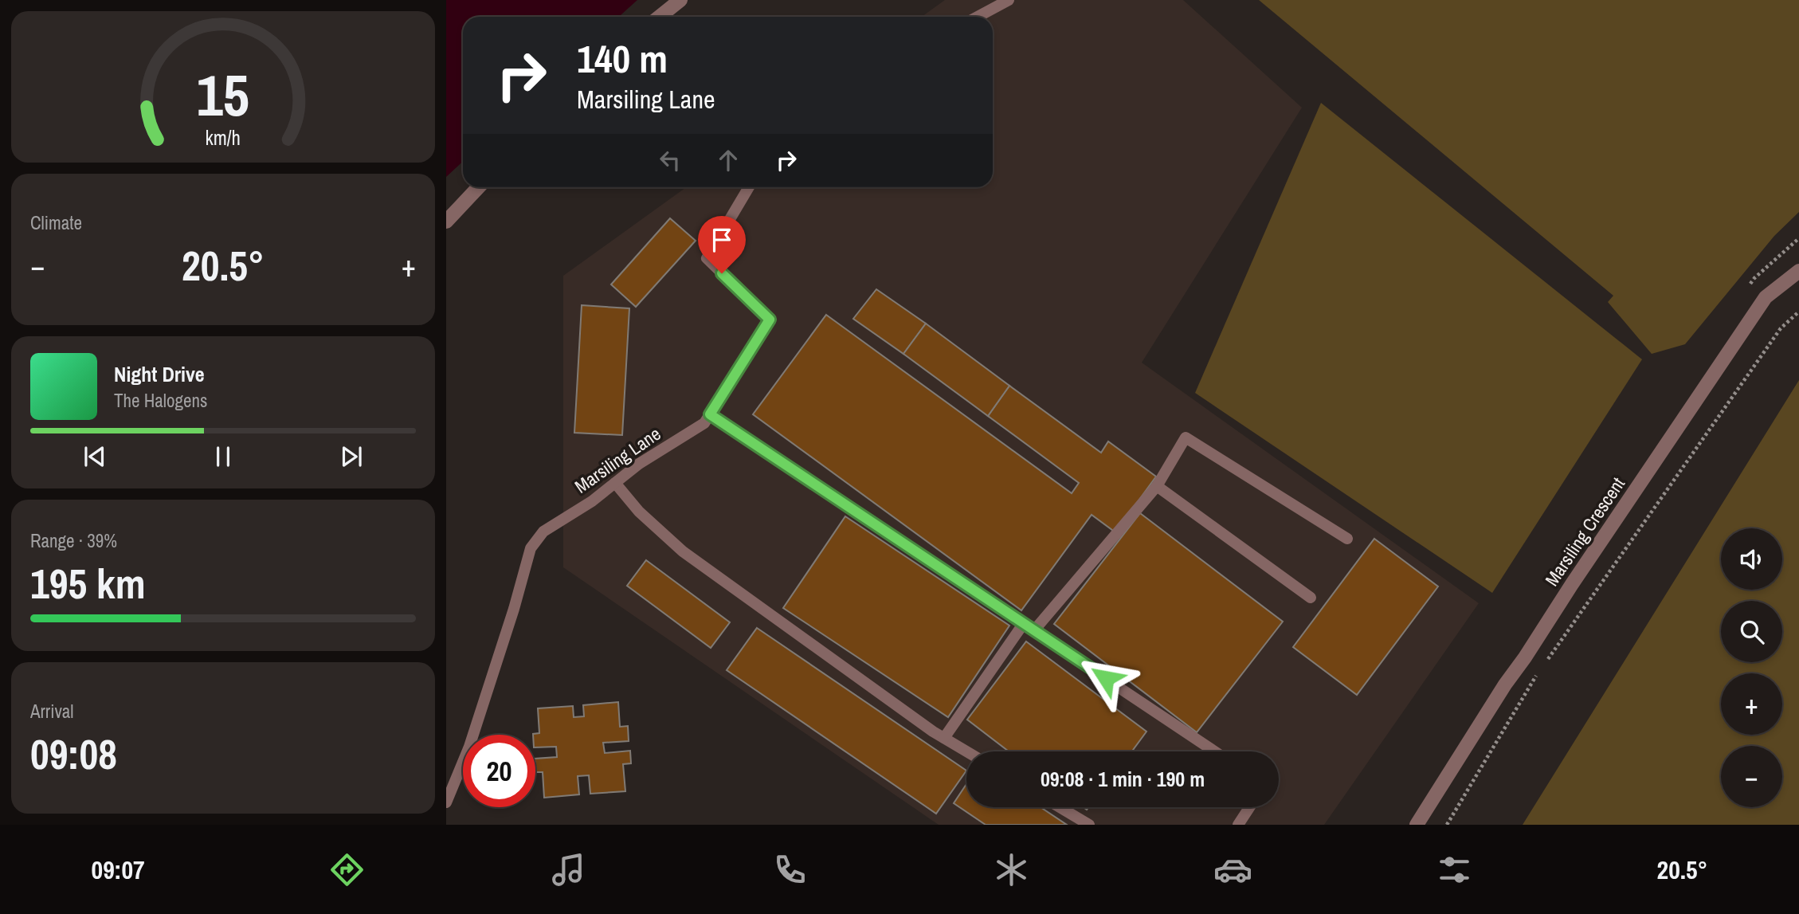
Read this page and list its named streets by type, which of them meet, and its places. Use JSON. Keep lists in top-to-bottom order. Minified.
{"streets":{"street":["Marsiling Crescent"],"lane":["Marsiling Lane"]},"page":{"turn":["140 m","Marsiling Lane"],"tile":["Climate",["Range · 39%","195 km"],["Arrival","09:08"]],"heat":["−","20.5°","+"],"song":["Night Drive","The Halogens"],"map_buttons":["+","−"],"limit":"20","trip":"09:08 · 1 min · 190 m","tabs":["09:07","20.5°"],"gauge":["15","km/h"]}}
